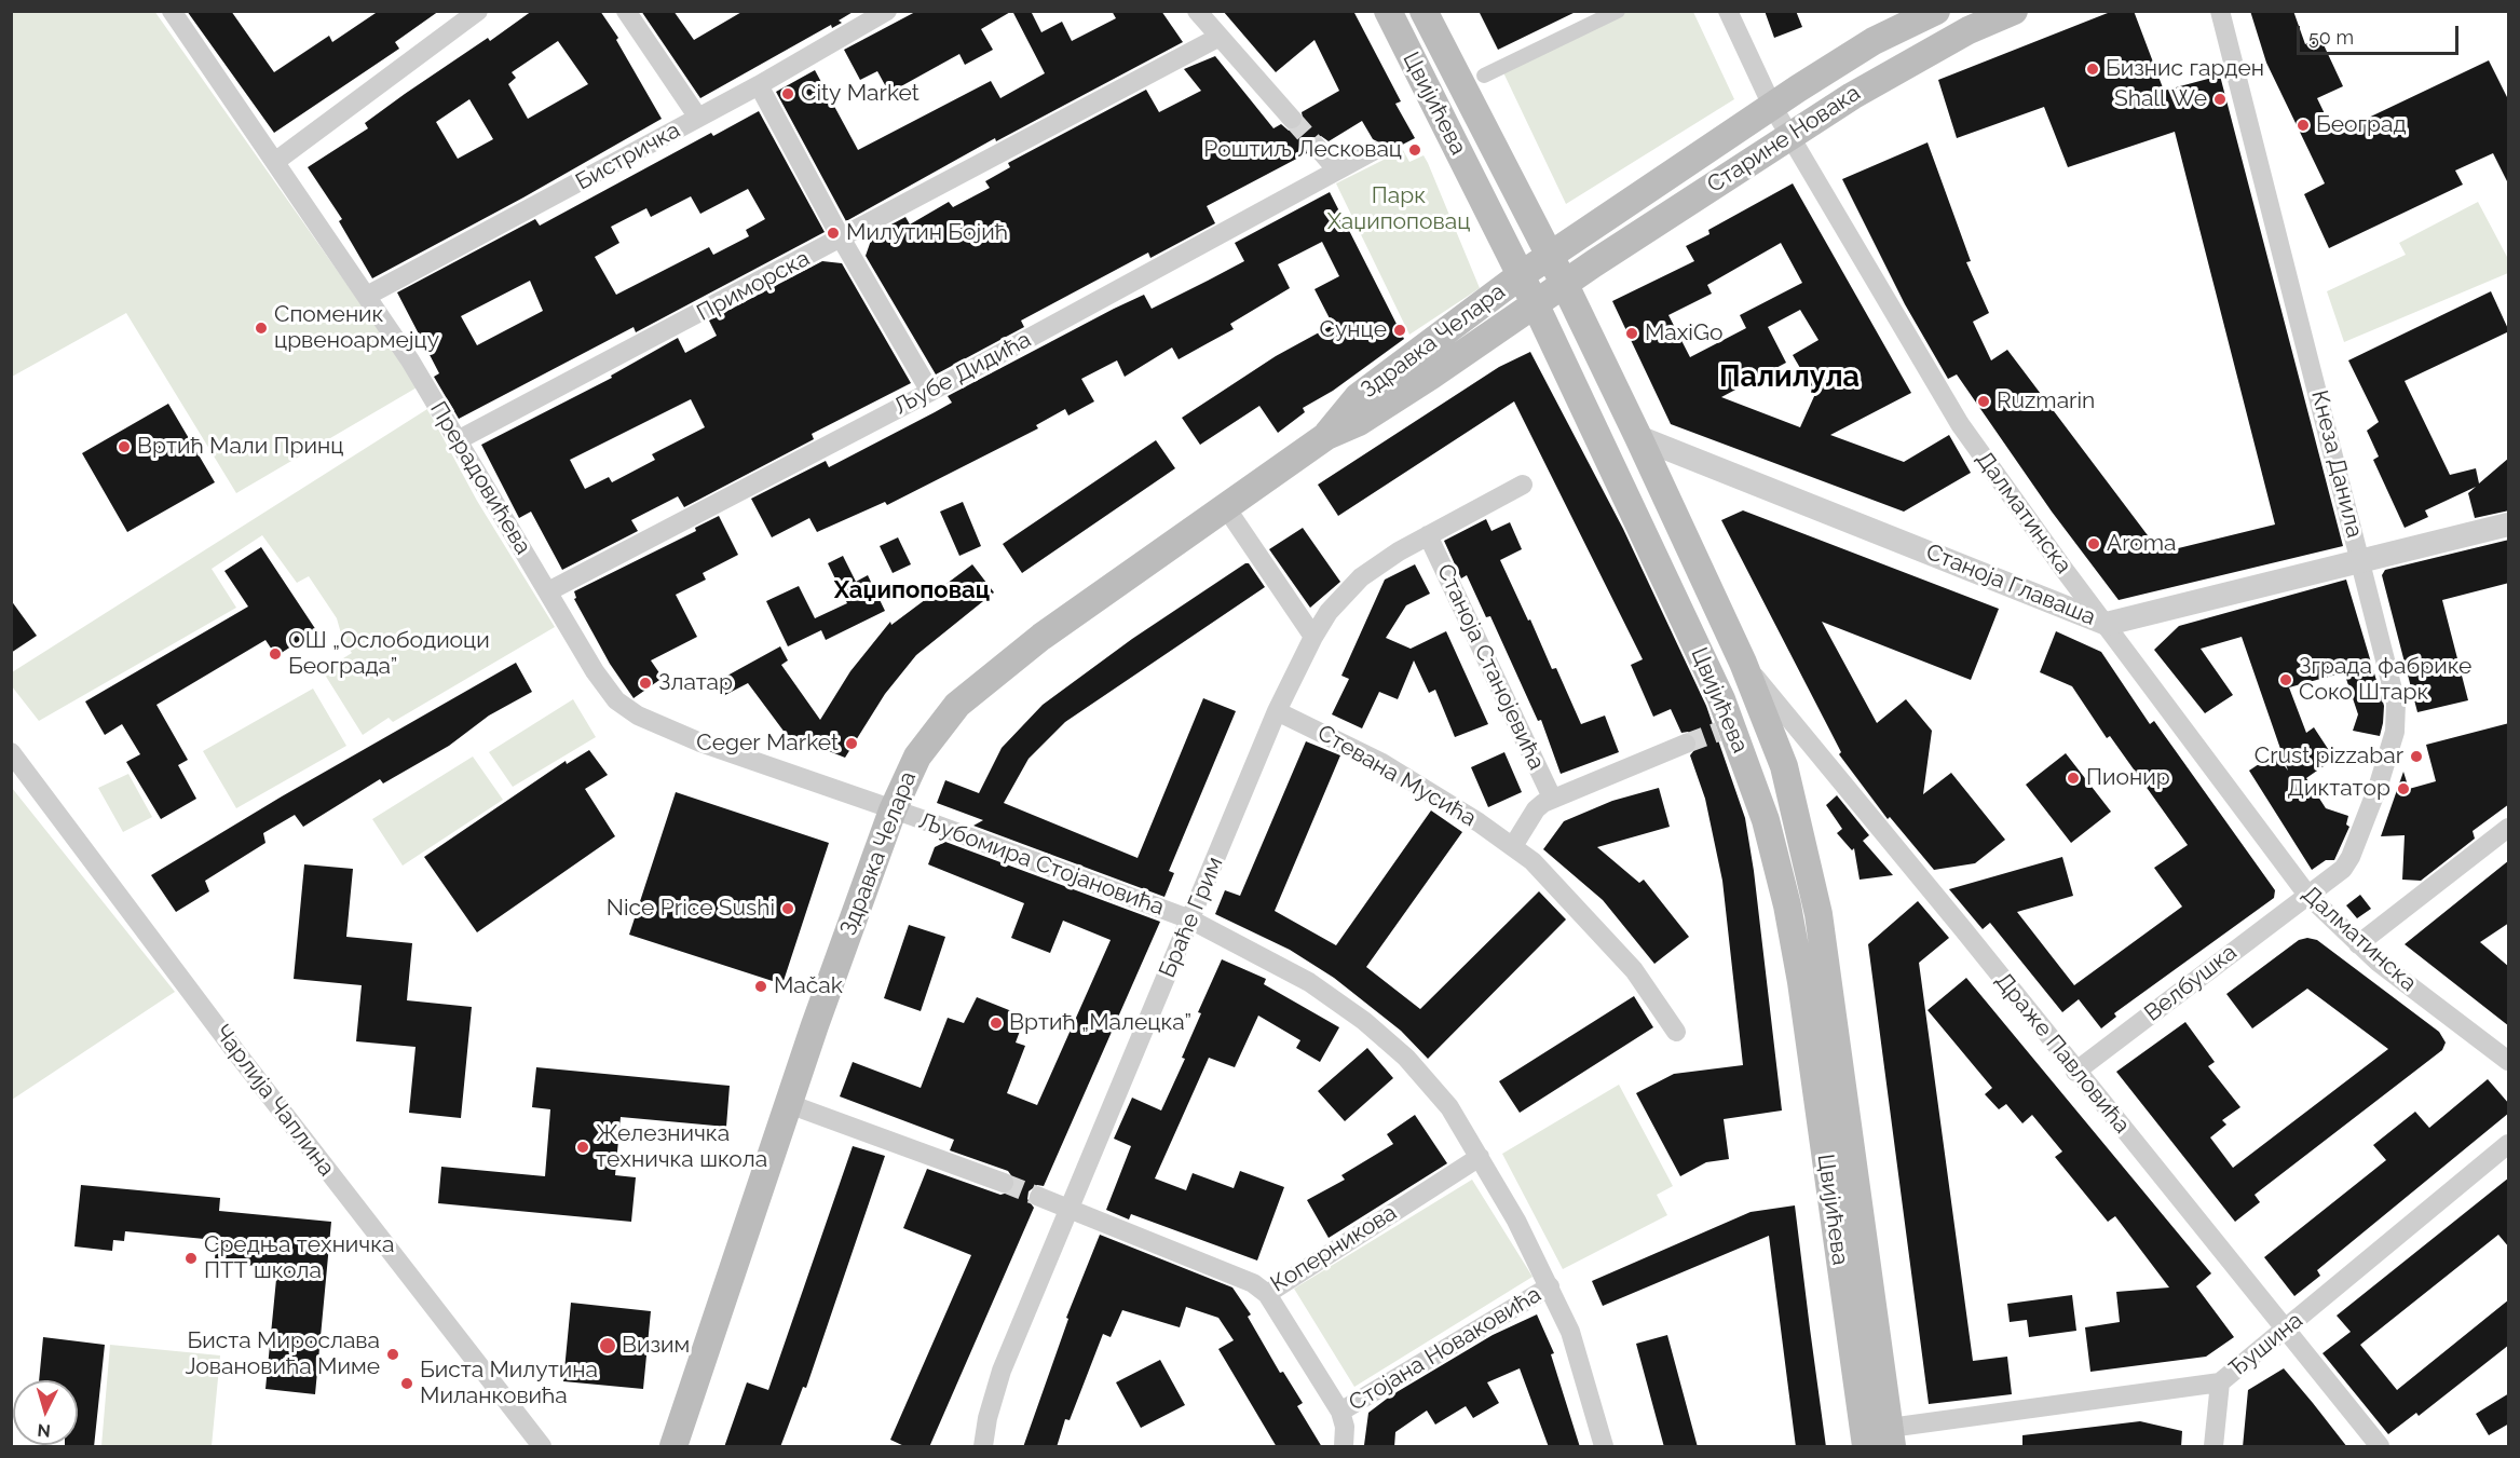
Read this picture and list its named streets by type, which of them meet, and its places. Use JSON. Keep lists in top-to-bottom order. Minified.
{"streets":{"main road":["Цвијићева","Старине Новака","Здравка Челара"],"street":["Бистричка","Приморска","Љубе Дидића","Кнеза Данила","Прерадовићева","Далматинска","Станоја Главаша","Станоја Станојевића","Стевана Мусића","Љубомира Стојановића","Браће Грим","Велбушка","Драже Павловића","Чарлија Чаплина","Коперникова","Ђушина","Стојана Новаковића"]},"crossings":[["Цвијићева","Старине Новака"],["Цвијићева","Здравка Челара"],["Цвијићева","Станоја Главаша"],["Цвијићева","Драже Павловића"],["Цвијићева","Ђушина"],["Старине Новака","Здравка Челара"],["Старине Новака","Далматинска"],["Бистричка","Прерадовићева"],["Приморска","Прерадовићева"],["Здравка Челара","Прерадовићева"],["Здравка Челара","Љубомира Стојановића"],["Љубе Дидића","Прерадовићева"],["Кнеза Данила","Далматинска"],["Кнеза Данила","Станоја Главаша"],["Кнеза Данила","Велбушка"],["Прерадовићева","Љубомира Стојановића"],["Далматинска","Станоја Главаша"],["Далматинска","Велбушка"],["Станоја Станојевића","Браће Грим"],["Стевана Мусића","Браће Грим"],["Љубомира Стојановића","Браће Грим"],["Љубомира Стојановића","Коперникова"],["Љубомира Стојановића","Стојана Новаковића"],["Браће Грим","Коперникова"],["Велбушка","Драже Павловића"],["Драже Павловића","Ђушина"],["Коперникова","Стојана Новаковића"]],"districts":["Палилула","Хаџипоповац"],"parks":["Парк Хаџипоповац"],"places":["Бизнис гарден","City Market","Shall We","Београд","Роштиљ Лесковац","Милутин Бојић","Споменик црвеноармејцу","Сунце","MaxiGo","Ruzmarin","Вртић Мали Принц","Aroma","ОШ „Ослободиоци Београда”","Зграда фабрике Соко Штарк","Златар","Ceger Market","Crust pizzabar","Пионир","Диктатор","Nice Price Sushi","Mačak","Вртић „Малецка”","Железничка техничка школа","Средња техничка ПТТ школа","Визим","Биста Мирослава Јовановића Миме","Биста Милутина Миланковића"],"scale_bar":"50 m","north":"bottom"}
